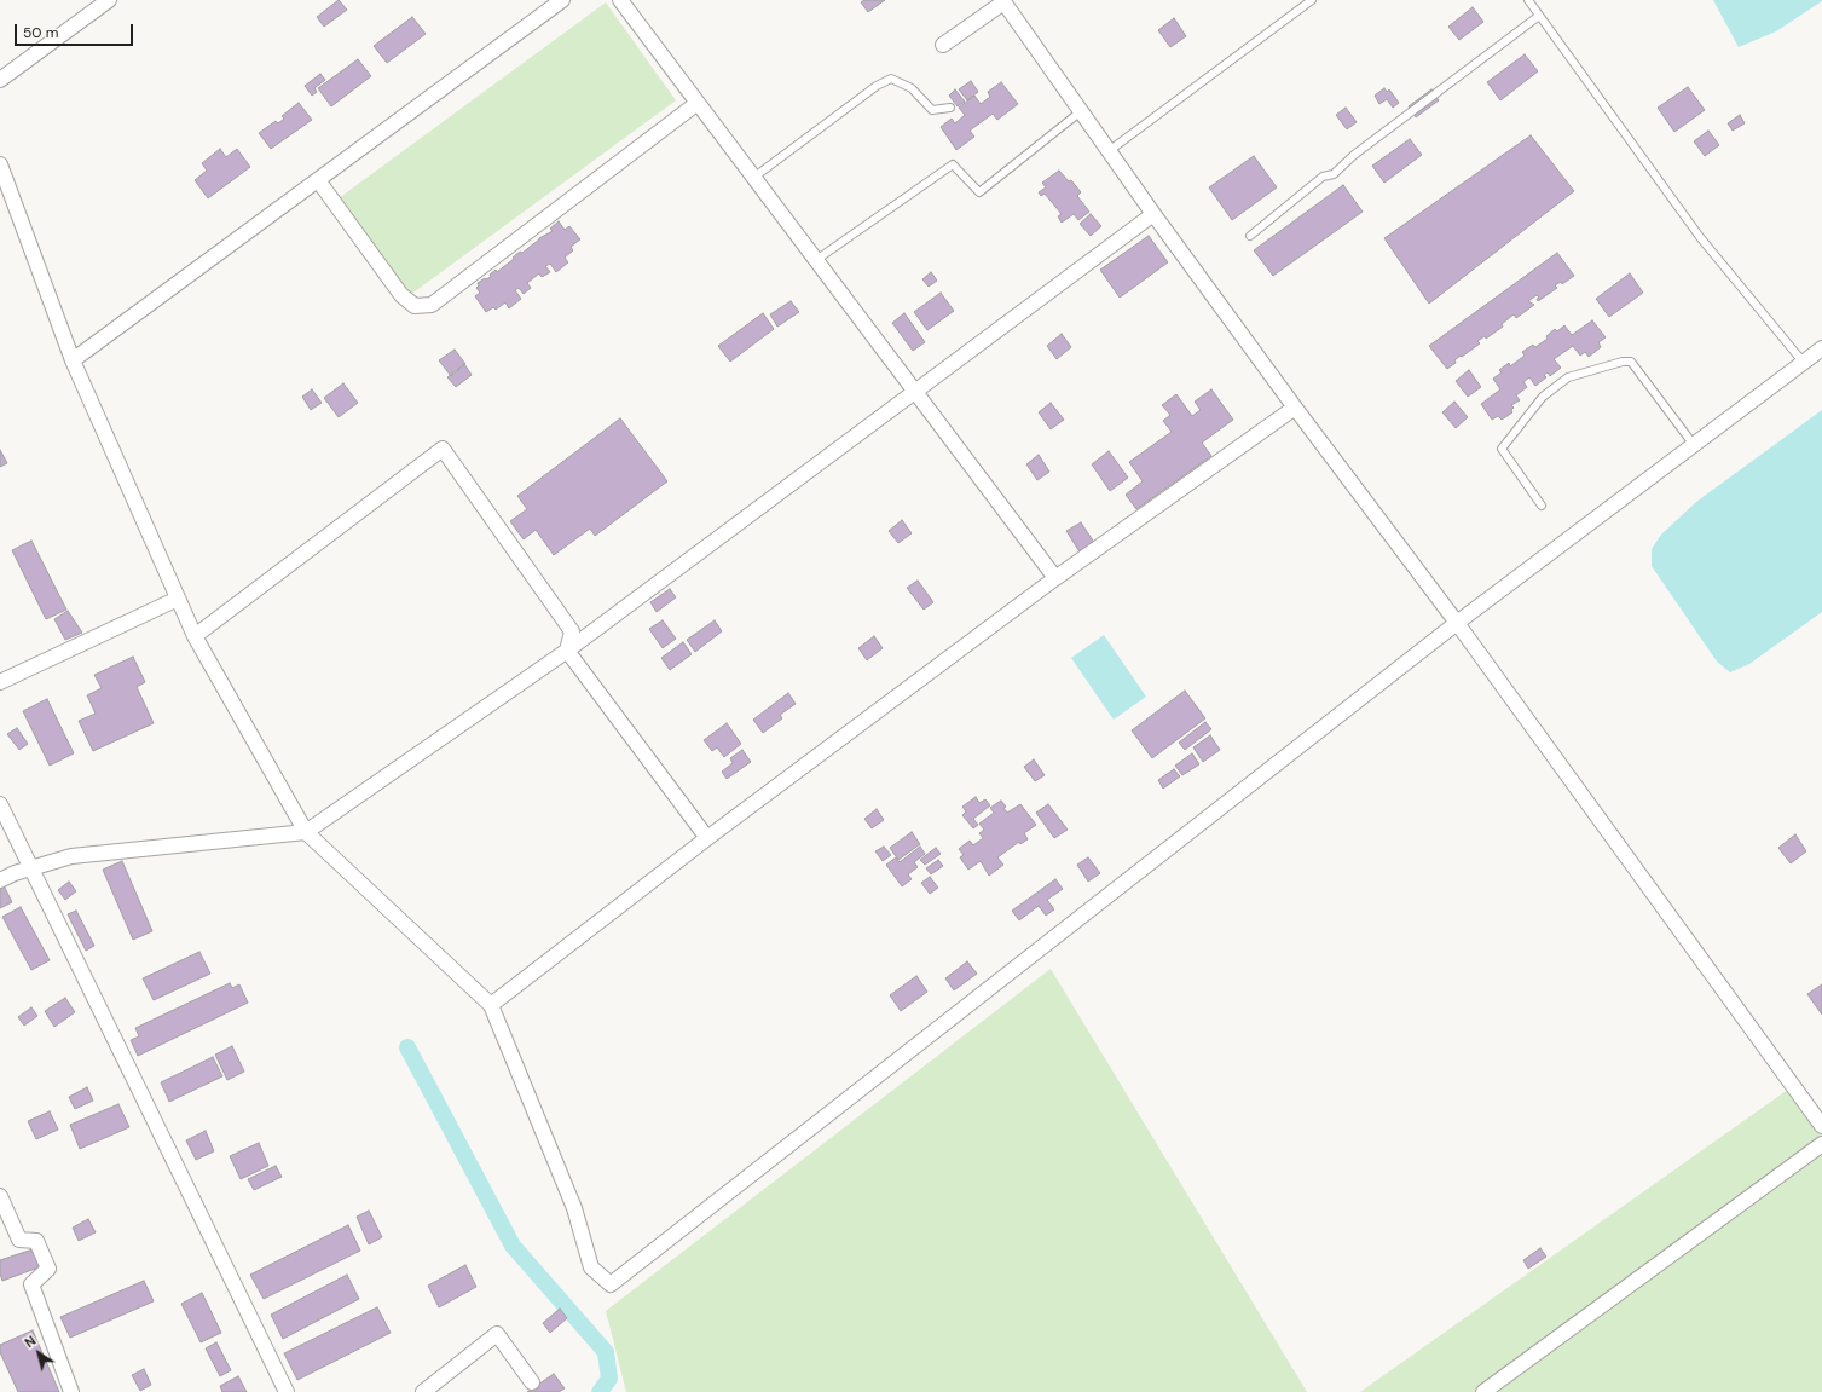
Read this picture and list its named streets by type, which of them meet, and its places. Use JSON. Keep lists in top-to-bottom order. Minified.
{"scale_bar":"50 m","north":"top left"}
